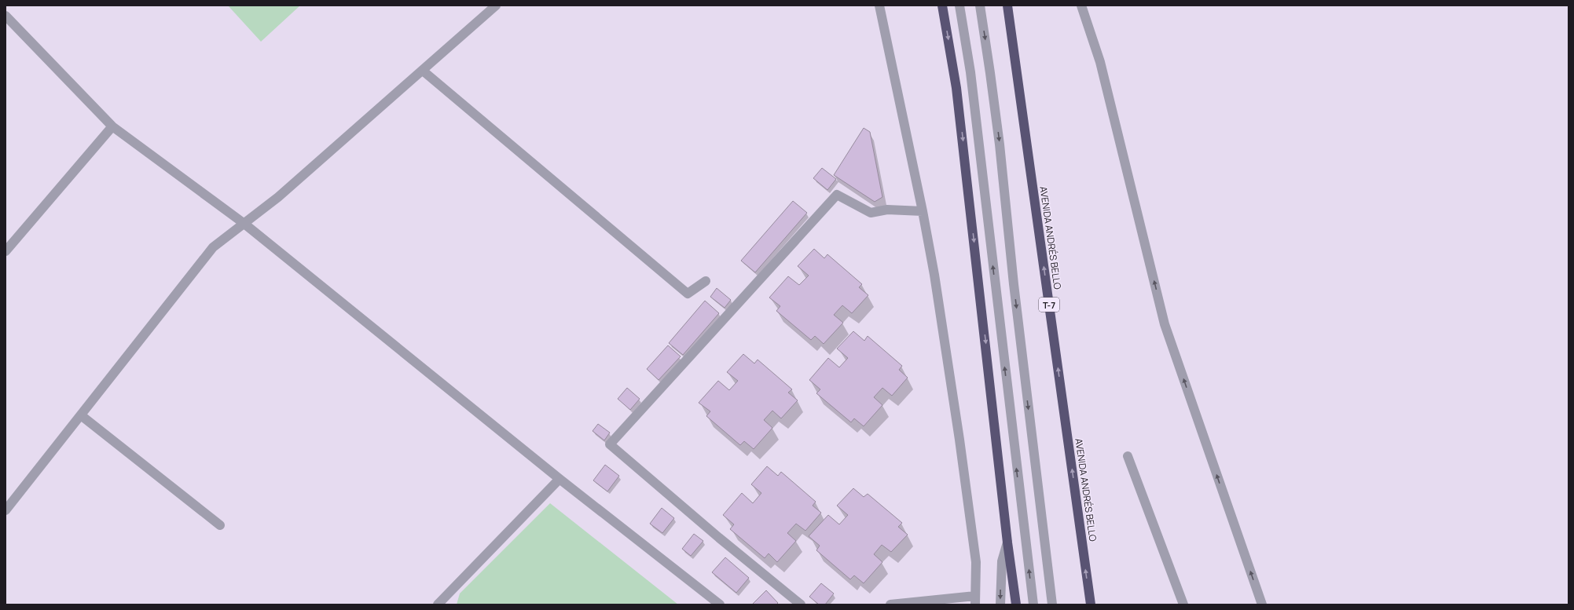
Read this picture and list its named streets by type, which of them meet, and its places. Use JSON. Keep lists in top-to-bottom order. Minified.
{"streets":{"highway":["AVENIDA ANDRÉS BELLO","T-7"]}}
